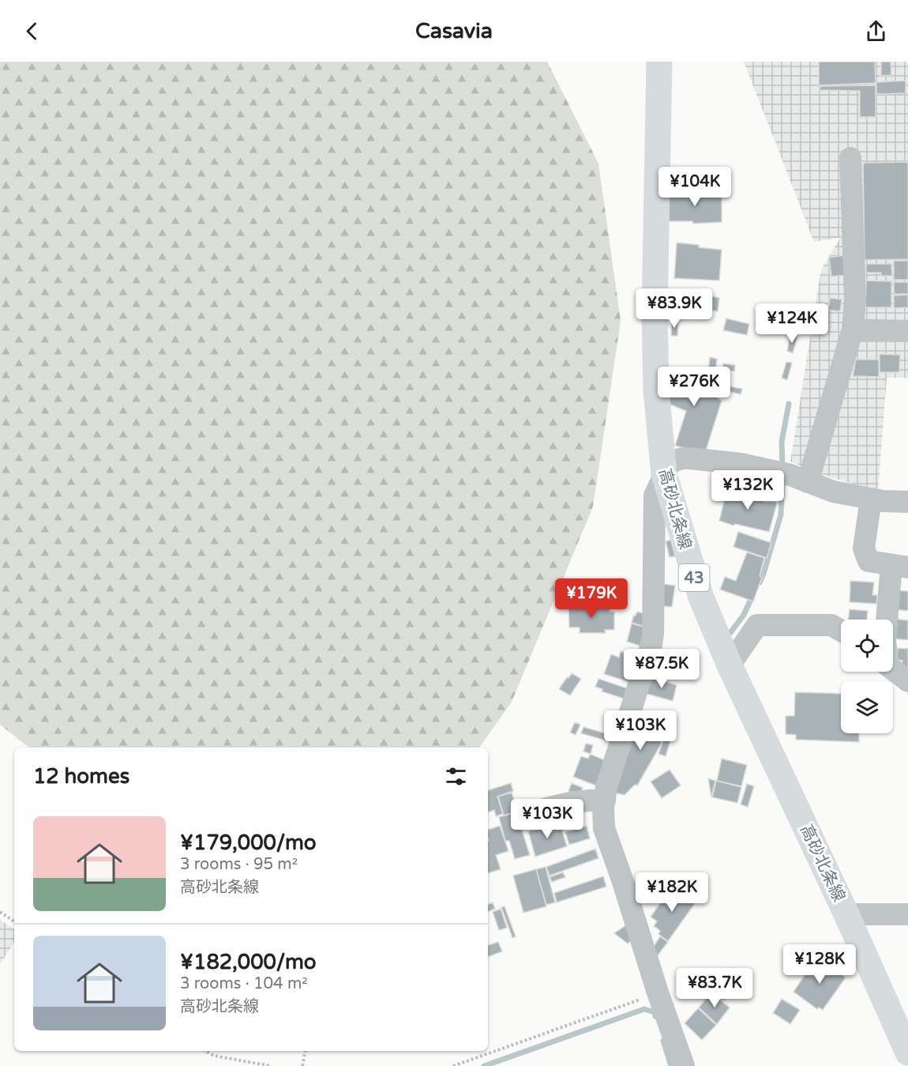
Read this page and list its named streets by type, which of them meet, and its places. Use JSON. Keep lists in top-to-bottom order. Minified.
{"streets":{"main road":["高砂北条線","43"]},"page":{"header":"Casavia","price":["¥104K","¥83.9K","¥124K","¥276K","¥132K","¥179K","¥87.5K","¥103K","¥103K","¥182K","¥128K","¥83.7K"],"heading":"12 homes","list":[{"name":"¥179,000/mo","note":"3 rooms · 95 m² · 高砂北条線"},{"name":"¥182,000/mo","note":"3 rooms · 104 m² · 高砂北条線"}]}}
